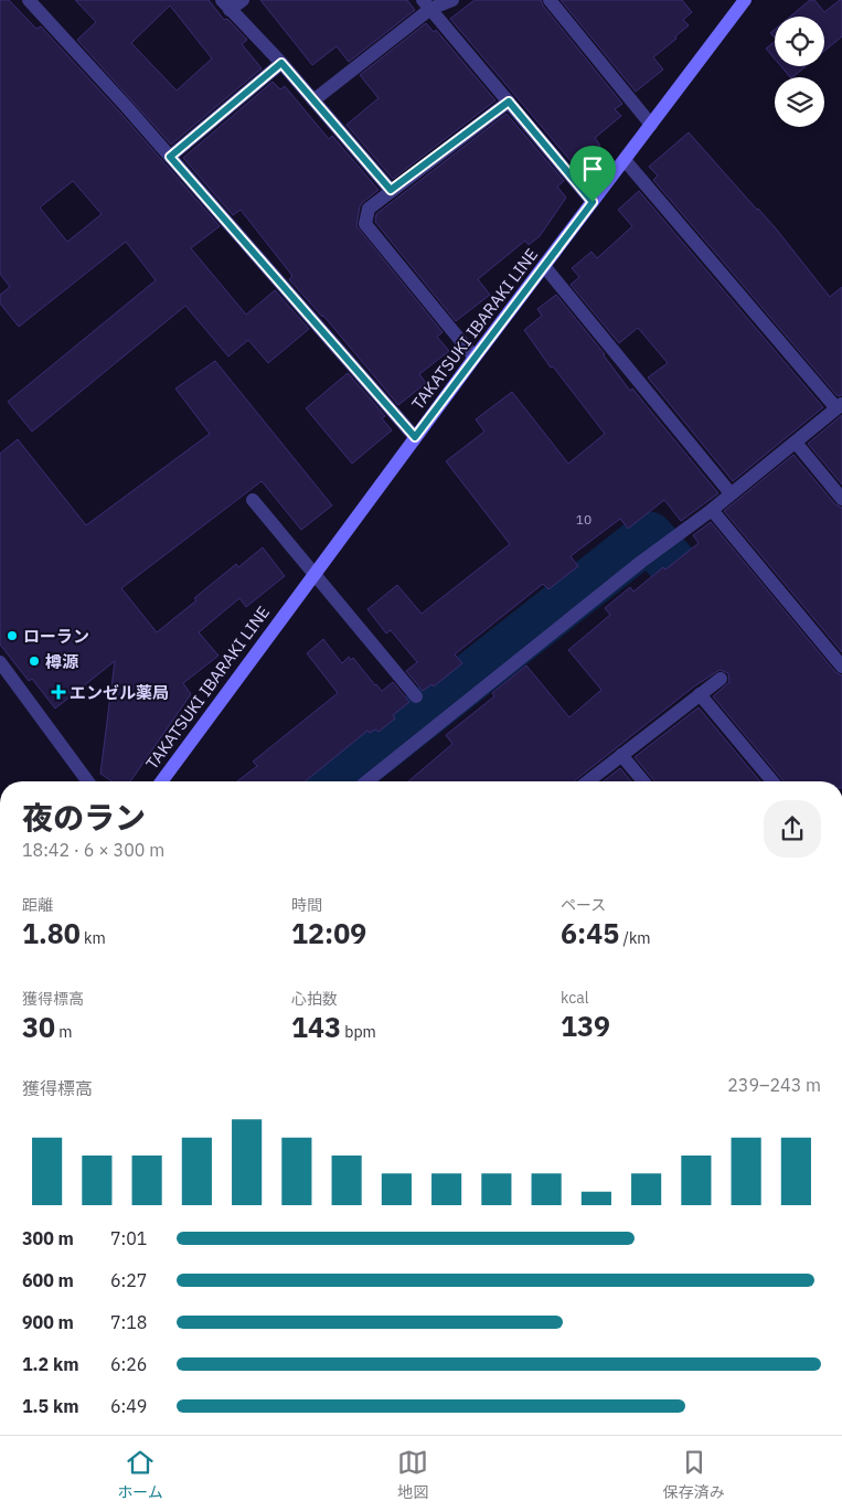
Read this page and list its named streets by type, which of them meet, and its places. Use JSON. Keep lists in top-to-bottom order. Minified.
{"streets":{"main road":["TAKATSUKI IBARAKI LINE"]},"places":{"other":["ローラン","樽源"],"health":["エンゼル薬局"]},"house_numbers":["10"],"page":{"heading":["夜のラン","18:42 · 6 × 300 m"],"stats":[["距離","1.80 km"],["時間","12:09"],["ペース","6:45 /km"],["獲得標高","30 m"],["心拍数","143 bpm"],["kcal","139"]],"chart":["獲得標高","239–243 m"],"list":[{"name":"300 m","note":"7:01"},{"name":"600 m","note":"6:27"},{"name":"900 m","note":"7:18"},{"name":"1.2 km","note":"6:26"},{"name":"1.5 km","note":"6:49"}],"tabs":["ホーム","地図","保存済み"]}}
